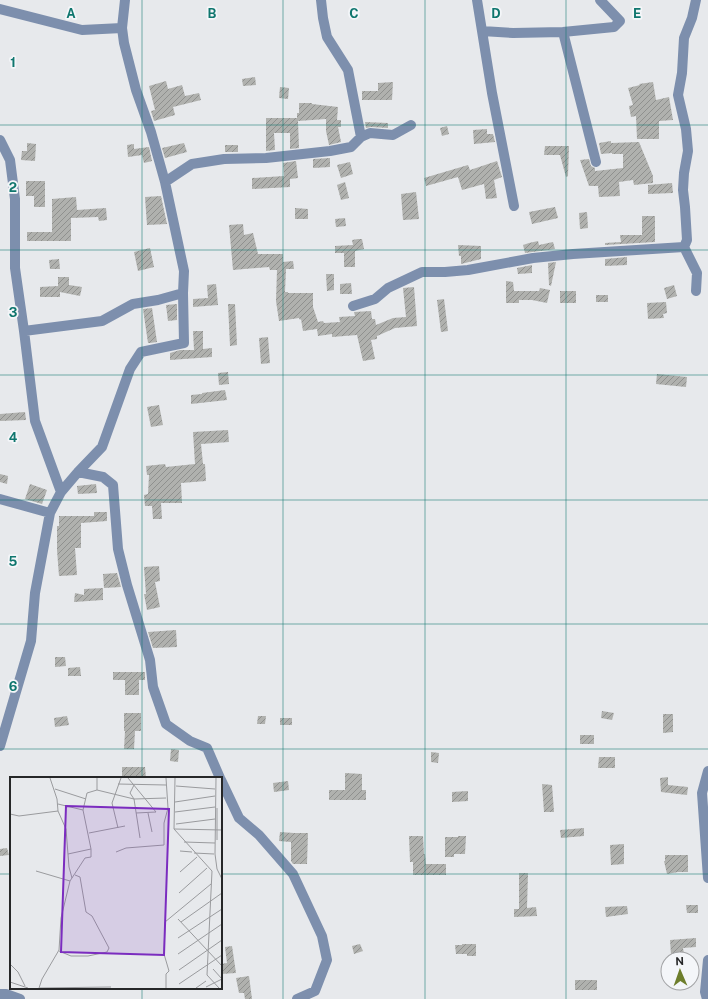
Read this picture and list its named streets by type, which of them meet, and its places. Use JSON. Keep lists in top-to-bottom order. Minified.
{"north":"top","grid":{"columns":["A","B","C","D","E"],"rows":["1","2","3","4","5","6"]}}
